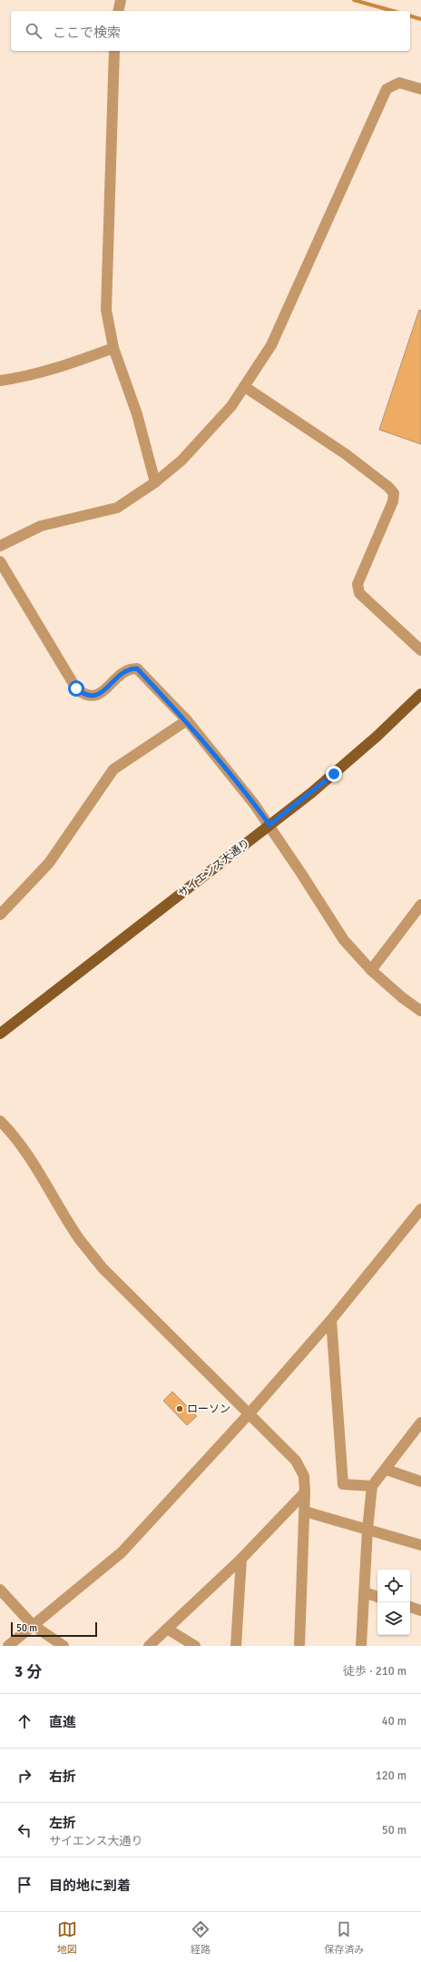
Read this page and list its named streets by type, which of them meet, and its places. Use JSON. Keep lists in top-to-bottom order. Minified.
{"streets":{"main road":["サイエンス大通り"]},"places":["ローソン"],"scale_bar":"50 m","page":{"search":"ここで検索","scale":"50 m","heading":["3 分","徒歩 · 210 m"],"list":[["直進","40 m"],["右折","120 m"],["左折","サイエンス大通り","50 m"],"目的地に到着"],"nav":["地図","経路","保存済み"]}}
